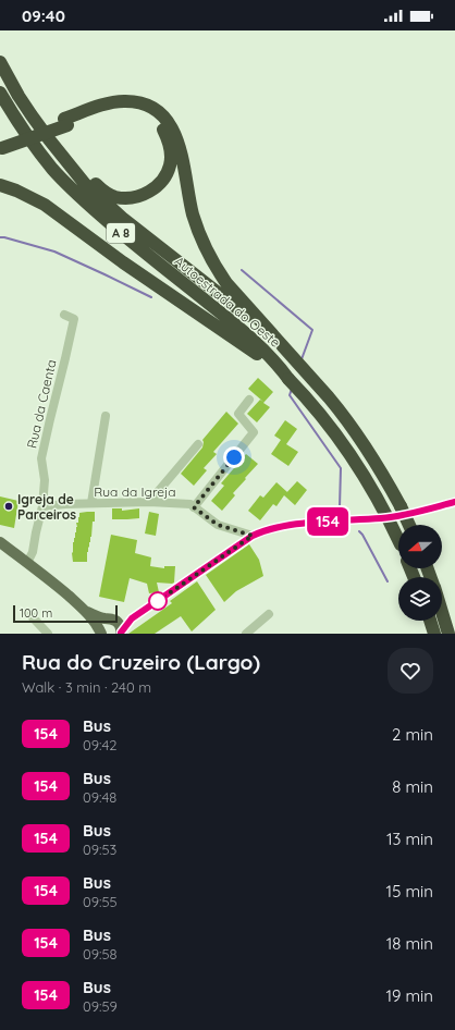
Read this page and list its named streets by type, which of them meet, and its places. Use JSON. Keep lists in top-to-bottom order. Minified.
{"streets":{"highway":["A 8","Autoestrada do Oeste"],"street":["Rua da Caenta","Rua da Igreja"]},"crossings":[["A 8","Autoestrada do Oeste"],["Rua da Caenta","Rua da Igreja"]],"places":["Igreja de Parceiros"],"lines":["bus line 154"],"scale_bar":"100 m","north":"left","page":{"status":"09:40","on_map":"154","scale":"100 m","heading":["Rua do Cruzeiro (Largo)","Walk · 3 min · 240 m"],"list":[{"mark":"154","name":"Bus","note":"09:42","value":"2 min"},{"mark":"154","name":"Bus","note":"09:48","value":"8 min"},{"mark":"154","name":"Bus","note":"09:53","value":"13 min"},{"mark":"154","name":"Bus","note":"09:55","value":"15 min"},{"mark":"154","name":"Bus","note":"09:58","value":"18 min"},{"mark":"154","name":"Bus","note":"09:59","value":"19 min"}]}}
